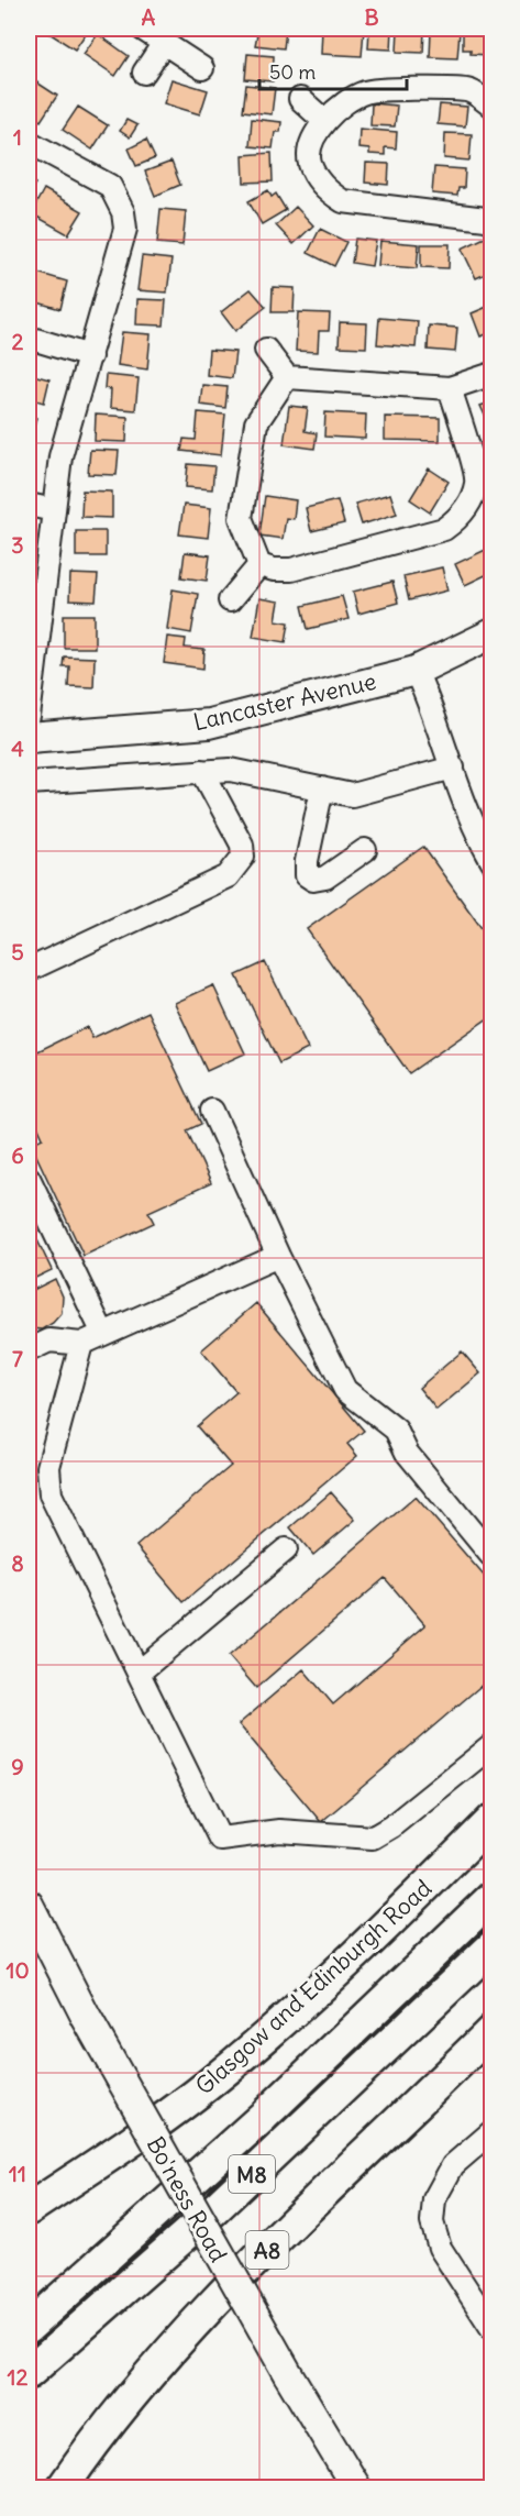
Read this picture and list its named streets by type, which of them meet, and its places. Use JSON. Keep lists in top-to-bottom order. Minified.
{"streets":{"highway":["Glasgow and Edinburgh Road","M8","A8"],"main road":["Lancaster Avenue","Bo'ness Road"]},"scale_bar":"50 m","grid":{"columns":["A","B"],"rows":["1","2","3","4","5","6","7","8","9","10","11","12"]}}
